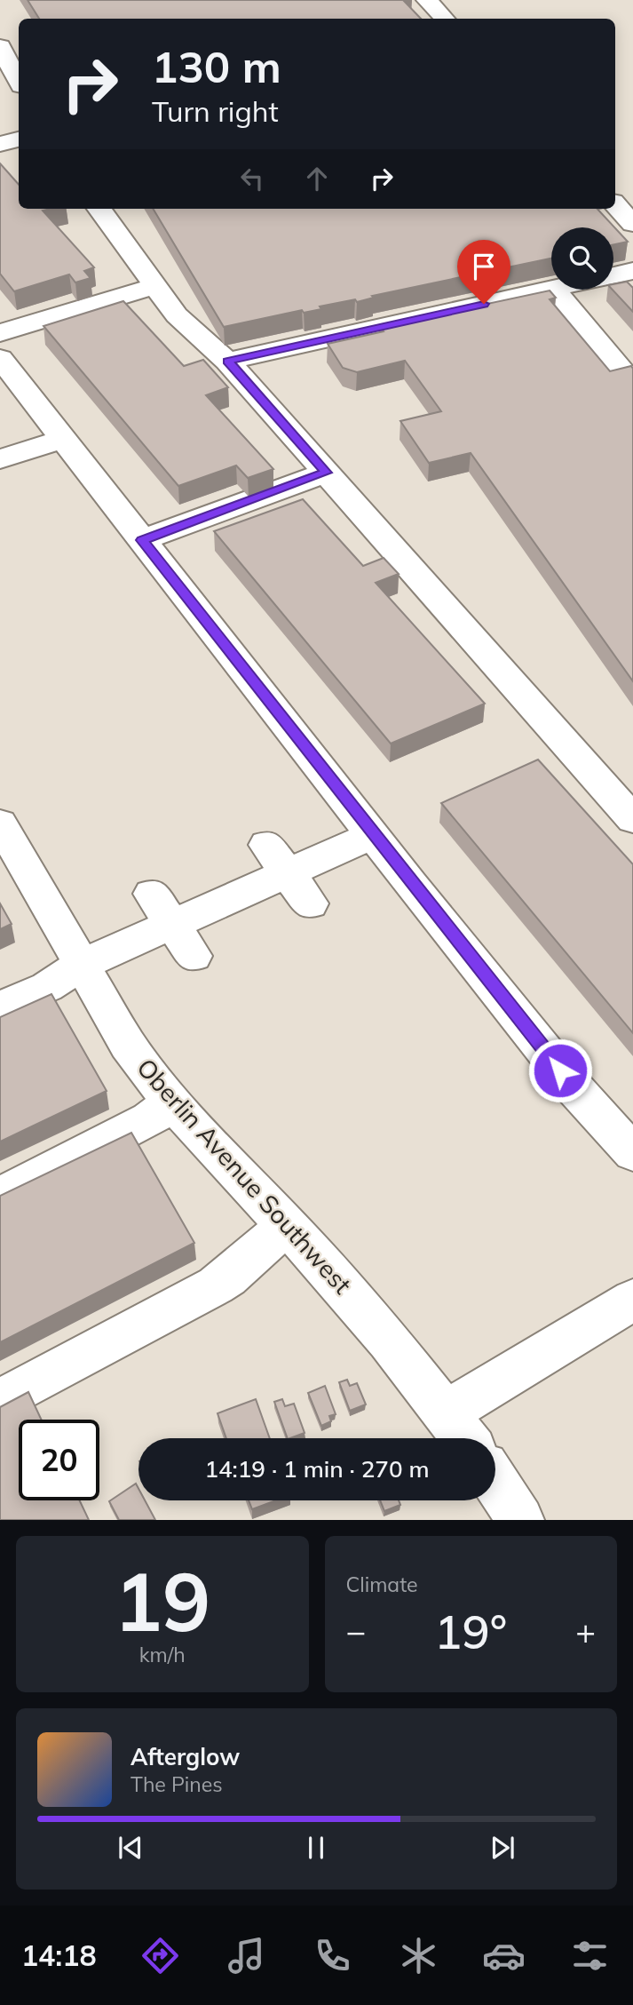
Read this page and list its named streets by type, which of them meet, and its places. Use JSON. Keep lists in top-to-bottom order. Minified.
{"streets":{"lane":["Oberlin Avenue Southwest"]},"page":{"turn":["130 m","Turn right"],"limit":"20","trip":"14:19 · 1 min · 270 m","tile":[["19","km/h"],"Climate"],"heat":["−","19°","+"],"song":["Afterglow","The Pines"],"tabs":"14:18"}}
